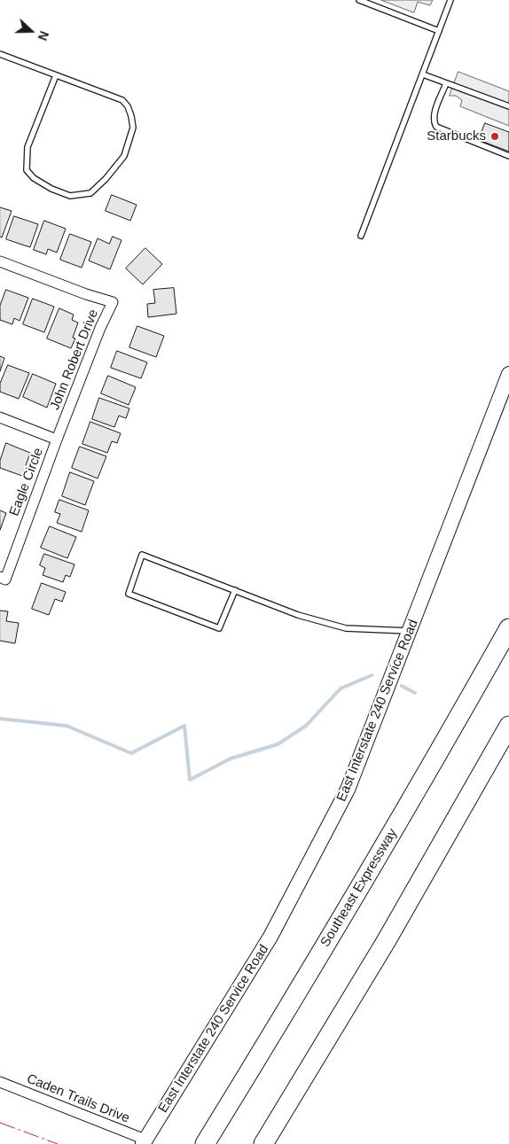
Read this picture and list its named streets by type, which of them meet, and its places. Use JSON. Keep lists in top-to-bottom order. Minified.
{"streets":{"highway":["Southeast Expressway"],"street":["John Robert Drive","Eagle Circle","East Interstate 240 Service Road","Caden Trails Drive"]},"crossings":[["John Robert Drive","Eagle Circle"],["East Interstate 240 Service Road","Caden Trails Drive"]],"places":["Starbucks"],"north":"right"}
